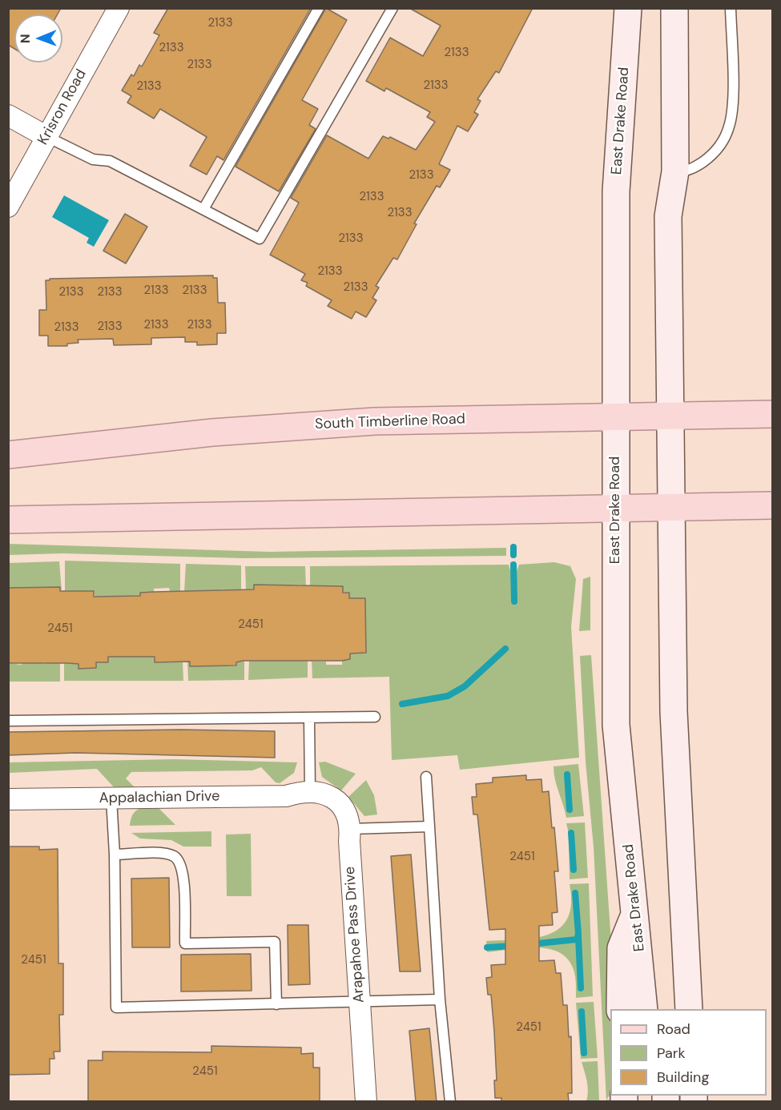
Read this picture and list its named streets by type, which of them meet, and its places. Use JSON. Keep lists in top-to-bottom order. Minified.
{"streets":{"main road":["East Drake Road","South Timberline Road"],"street":["Krisron Road","Appalachian Drive","Arapahoe Pass Drive"]},"crossings":[["East Drake Road","South Timberline Road"],["Appalachian Drive","Arapahoe Pass Drive"]],"house_numbers":["2133","2133","2133","2133","2133","2133","2133","2133","2133","2133","2133","2133","2133","2133","2133","2133","2133","2133","2133","2133","2451","2451","2451","2451","2451","2451"],"legend":["Road","Park","Building"],"north":"left"}
